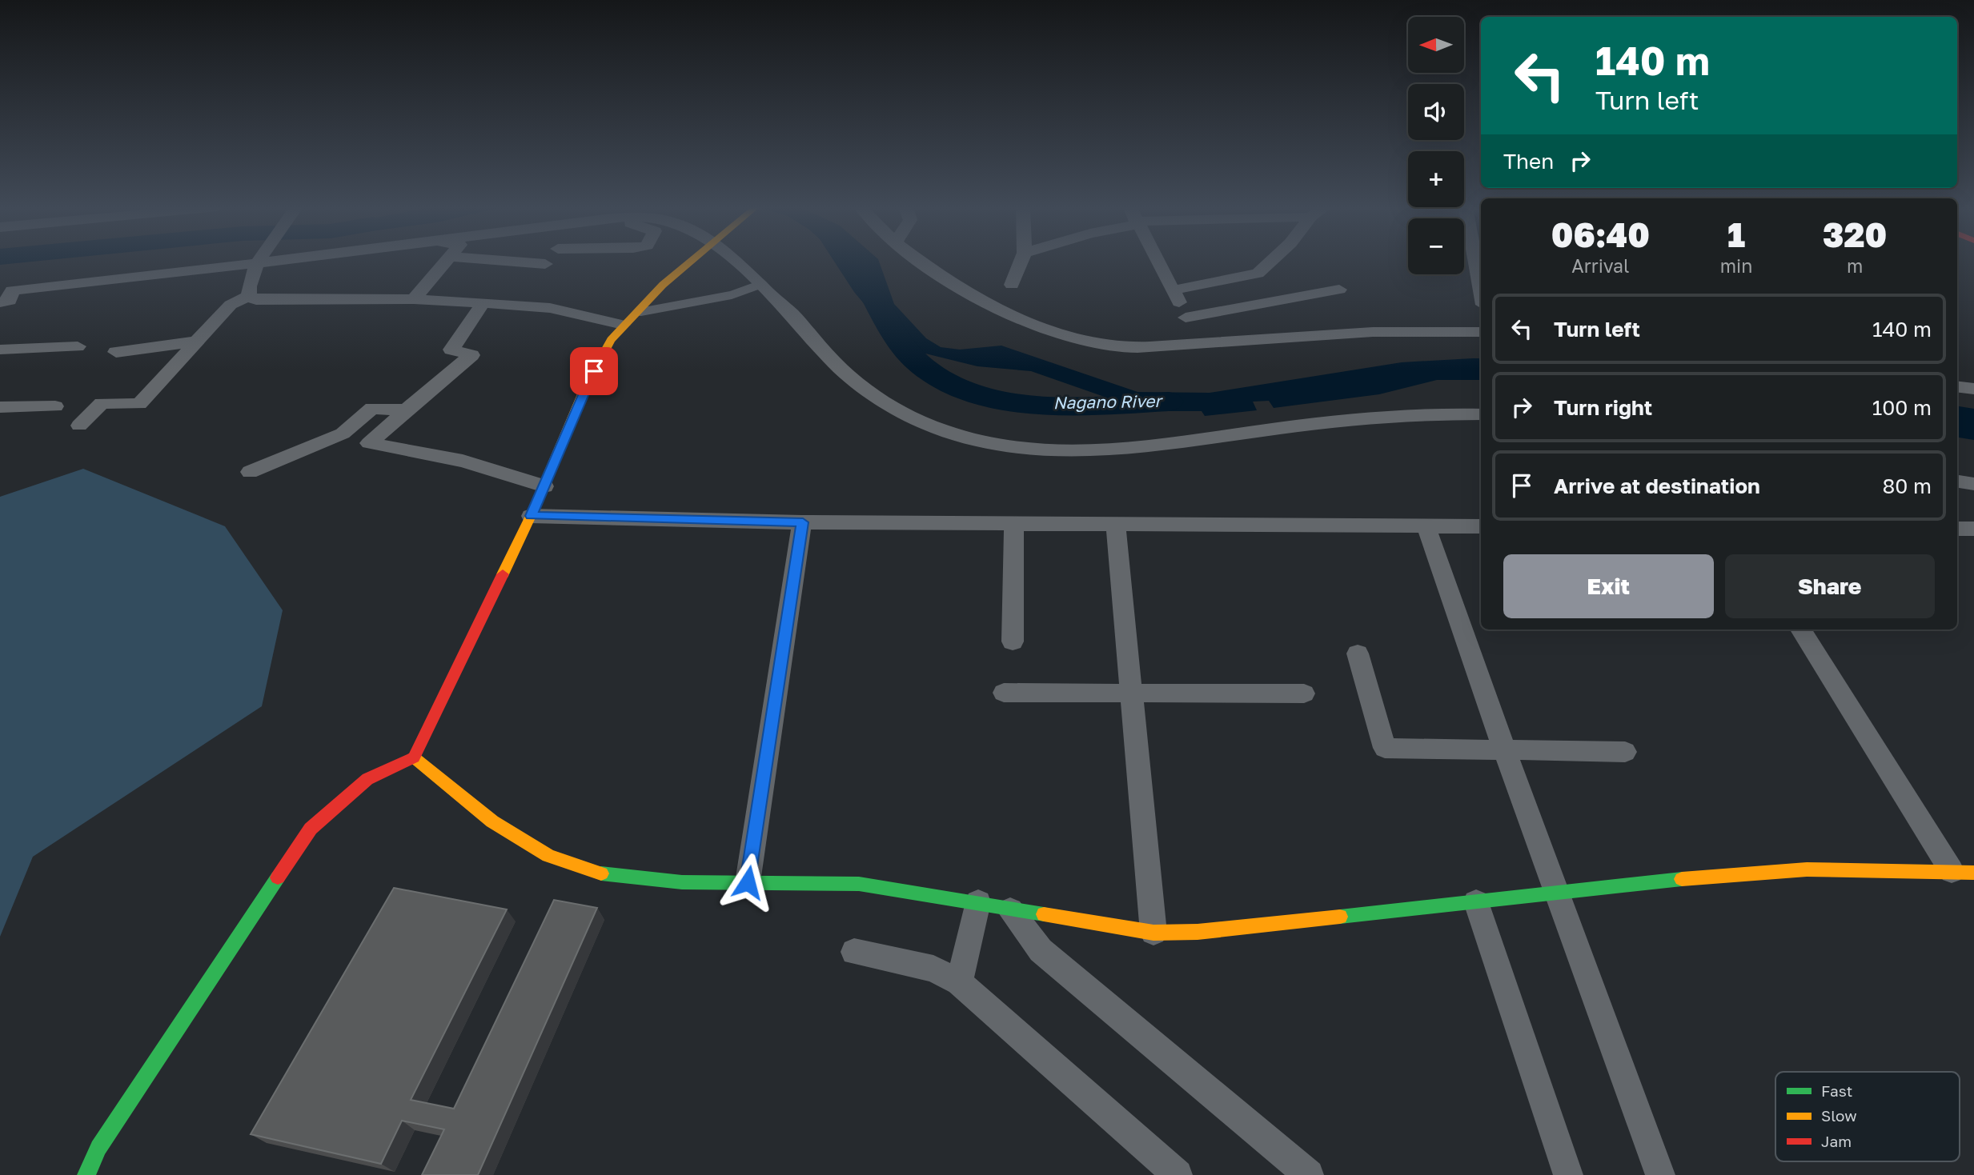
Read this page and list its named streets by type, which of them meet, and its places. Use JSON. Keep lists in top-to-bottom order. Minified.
{"water":["Nagano River"],"legend":["Fast","Slow","Jam"],"north":"left","page":{"map_buttons":["+","−"],"turn":["140 m","Turn left"],"then":"Then","eta":["06:40","Arrival","1","min","320","m"],"list":[{"name":"Turn left","value":"140 m"},{"name":"Turn right","value":"100 m"},{"name":"Arrive at destination","value":"80 m"}],"buttons":["Exit","Share"]}}
